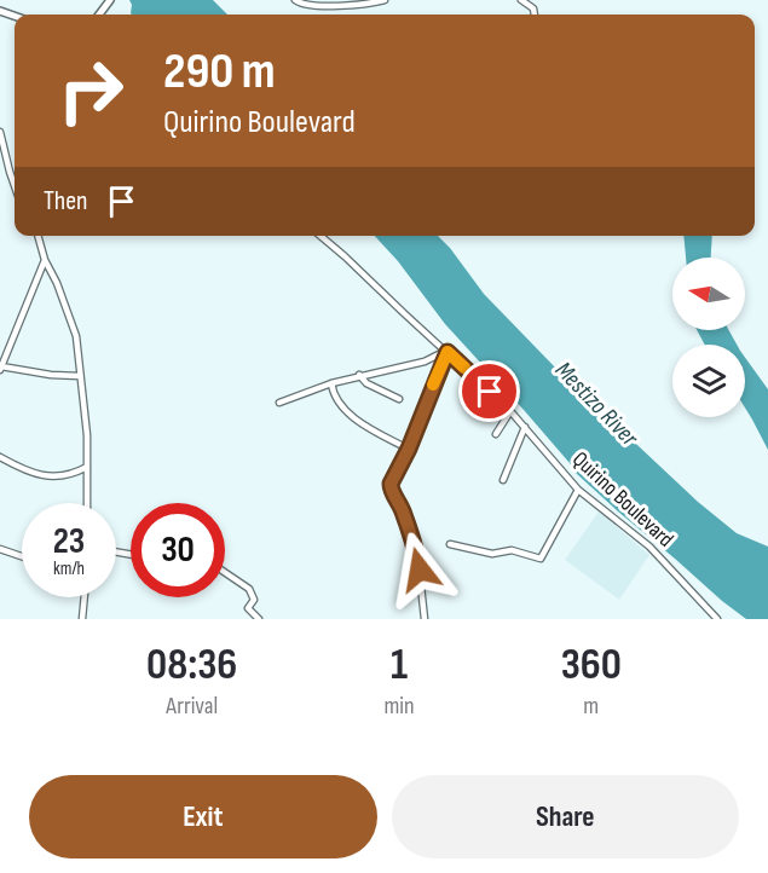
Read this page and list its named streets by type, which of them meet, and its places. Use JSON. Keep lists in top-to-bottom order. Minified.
{"streets":{"street":["Quirino Boulevard"]},"water":["Mestizo River"],"north":"left","page":{"turn":["290 m","Quirino Boulevard"],"then":"Then","speed":"23 km/h","limit":"30","eta":["08:36","Arrival","1","min","360","m"],"buttons":["Exit","Share"]}}
